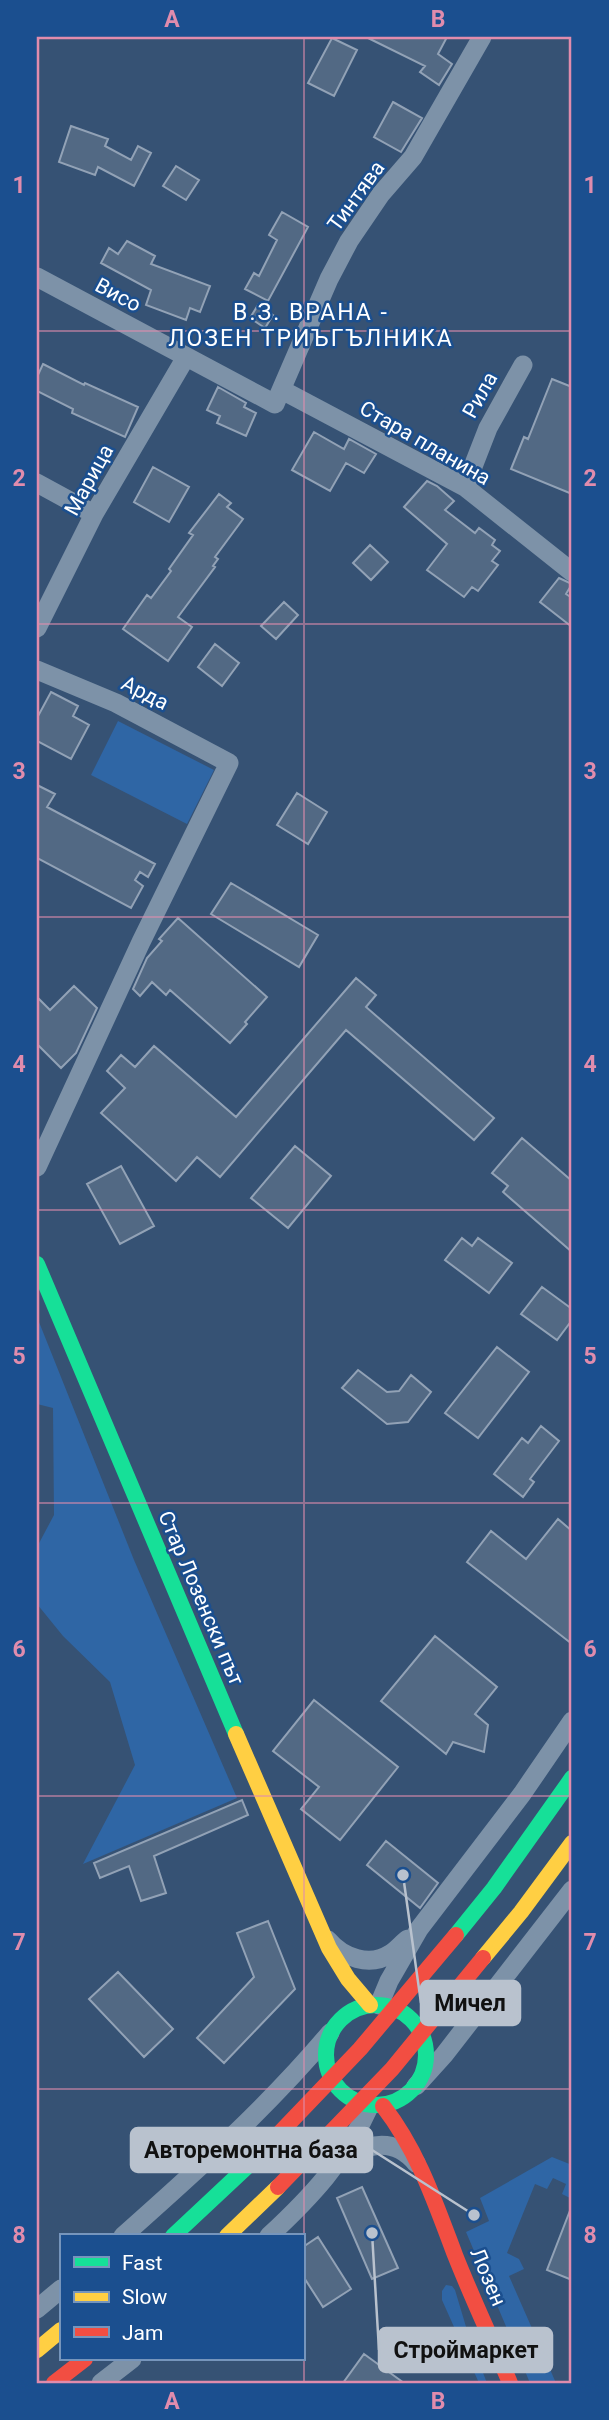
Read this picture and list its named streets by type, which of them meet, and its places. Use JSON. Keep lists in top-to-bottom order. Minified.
{"streets":{"main road":["Стар Лозенски път","Лозен"],"street":["Тинтява","Висо","Рила","Стара планина","Марица","Арда"]},"crossings":[["Тинтява","Висо"],["Тинтява","Стара планина"],["Висо","Стара планина"],["Висо","Марица"],["Рила","Стара планина"],["Стар Лозенски път","Лозен"]],"districts":["В.З. ВРАНА - ЛОЗЕН ТРИЪГЪЛНИКА"],"places":["Мичел","Авторемонтна база","Строймаркет"],"legend":["Fast","Slow","Jam"],"grid":{"columns":["A","B"],"rows":["1","2","3","4","5","6","7","8"]}}
